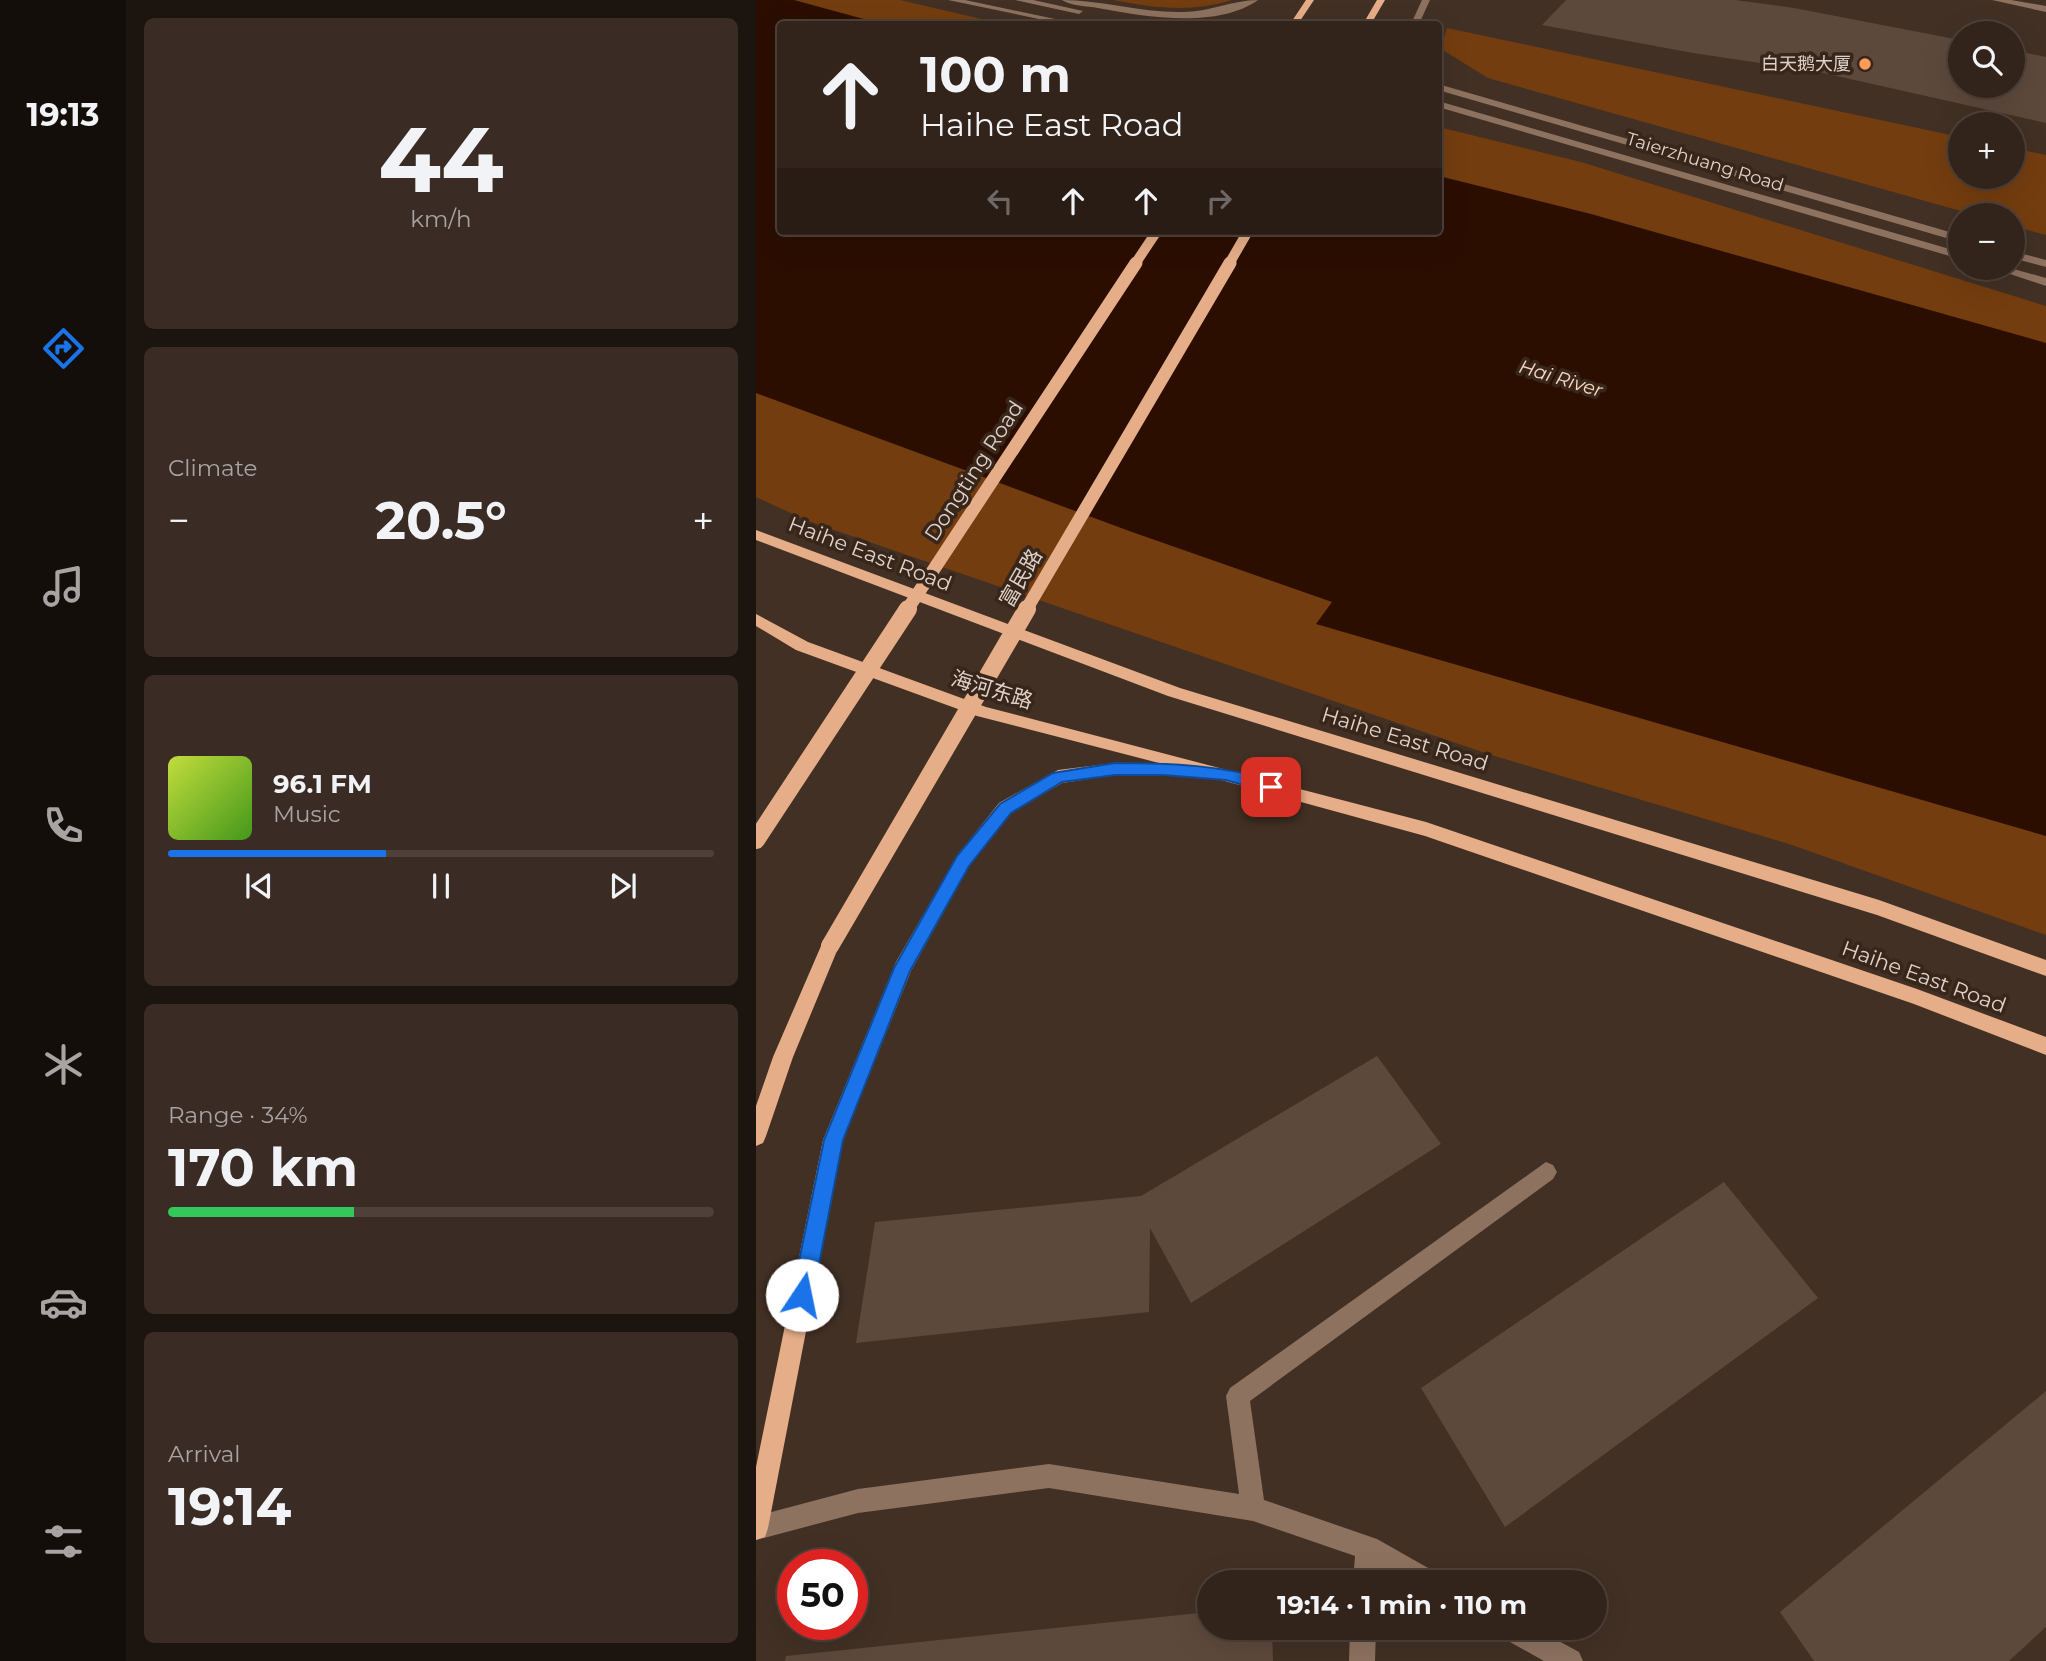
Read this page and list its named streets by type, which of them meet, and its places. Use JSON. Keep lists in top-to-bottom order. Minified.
{"streets":{"main road":["Dongting Road","Haihe East Road","富民路","海河东路"],"street":["Taierzhuang Road"]},"crossings":[["Haihe East Road","海河东路"]],"water":["Hai River"],"places":["白天鹅大厦"],"page":{"tabs":"19:13","tile":[["44","km/h"],"Climate",["Range · 34%","170 km"],["Arrival","19:14"]],"map_buttons":["+","−"],"turn":["100 m","Haihe East Road"],"heat":["−","20.5°","+"],"song":["96.1 FM","Music"],"limit":"50","trip":"19:14 · 1 min · 110 m"}}
